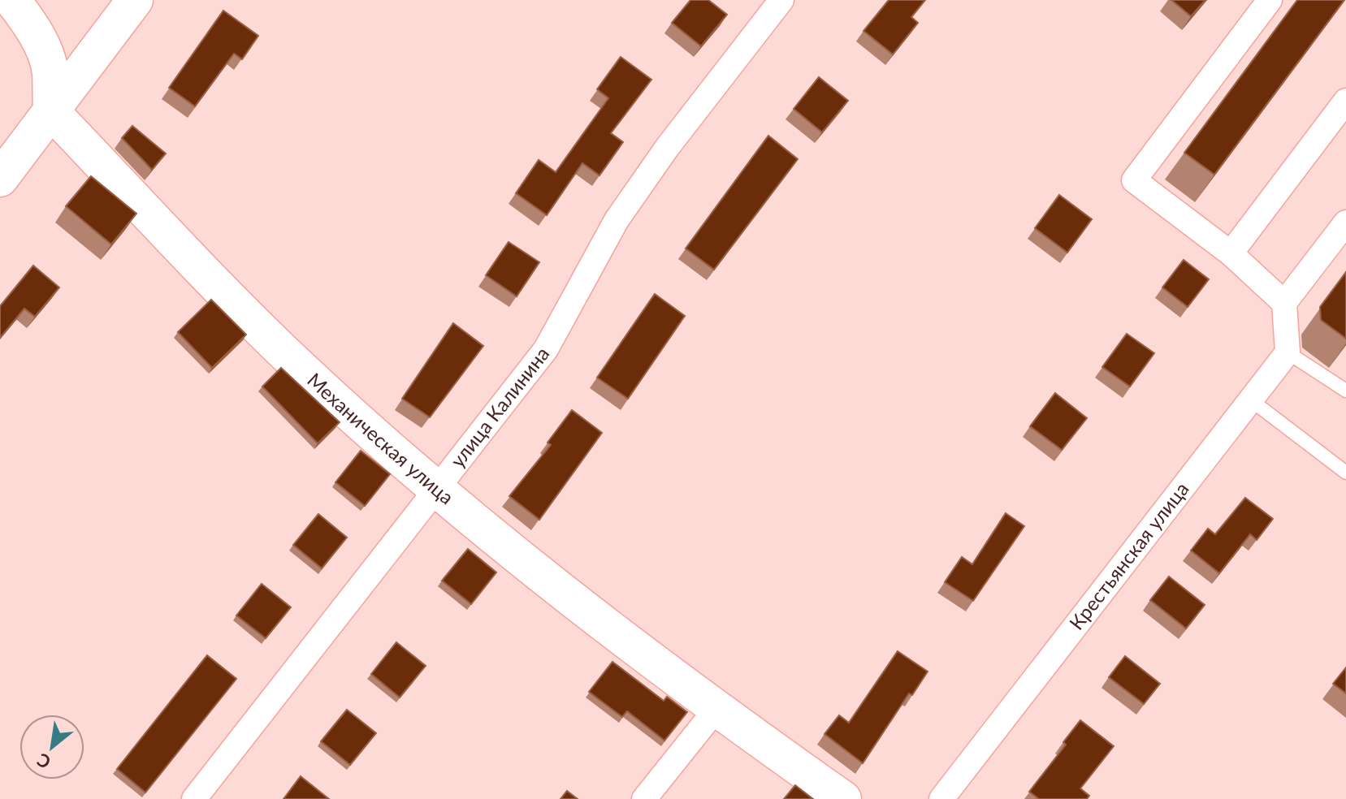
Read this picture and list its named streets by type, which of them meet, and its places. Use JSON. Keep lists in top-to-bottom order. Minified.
{"streets":{"street":["улица Калинина","Механическая улица","Крестьянская улица"]},"crossings":[["улица Калинина","Механическая улица"]],"north":"bottom left"}
